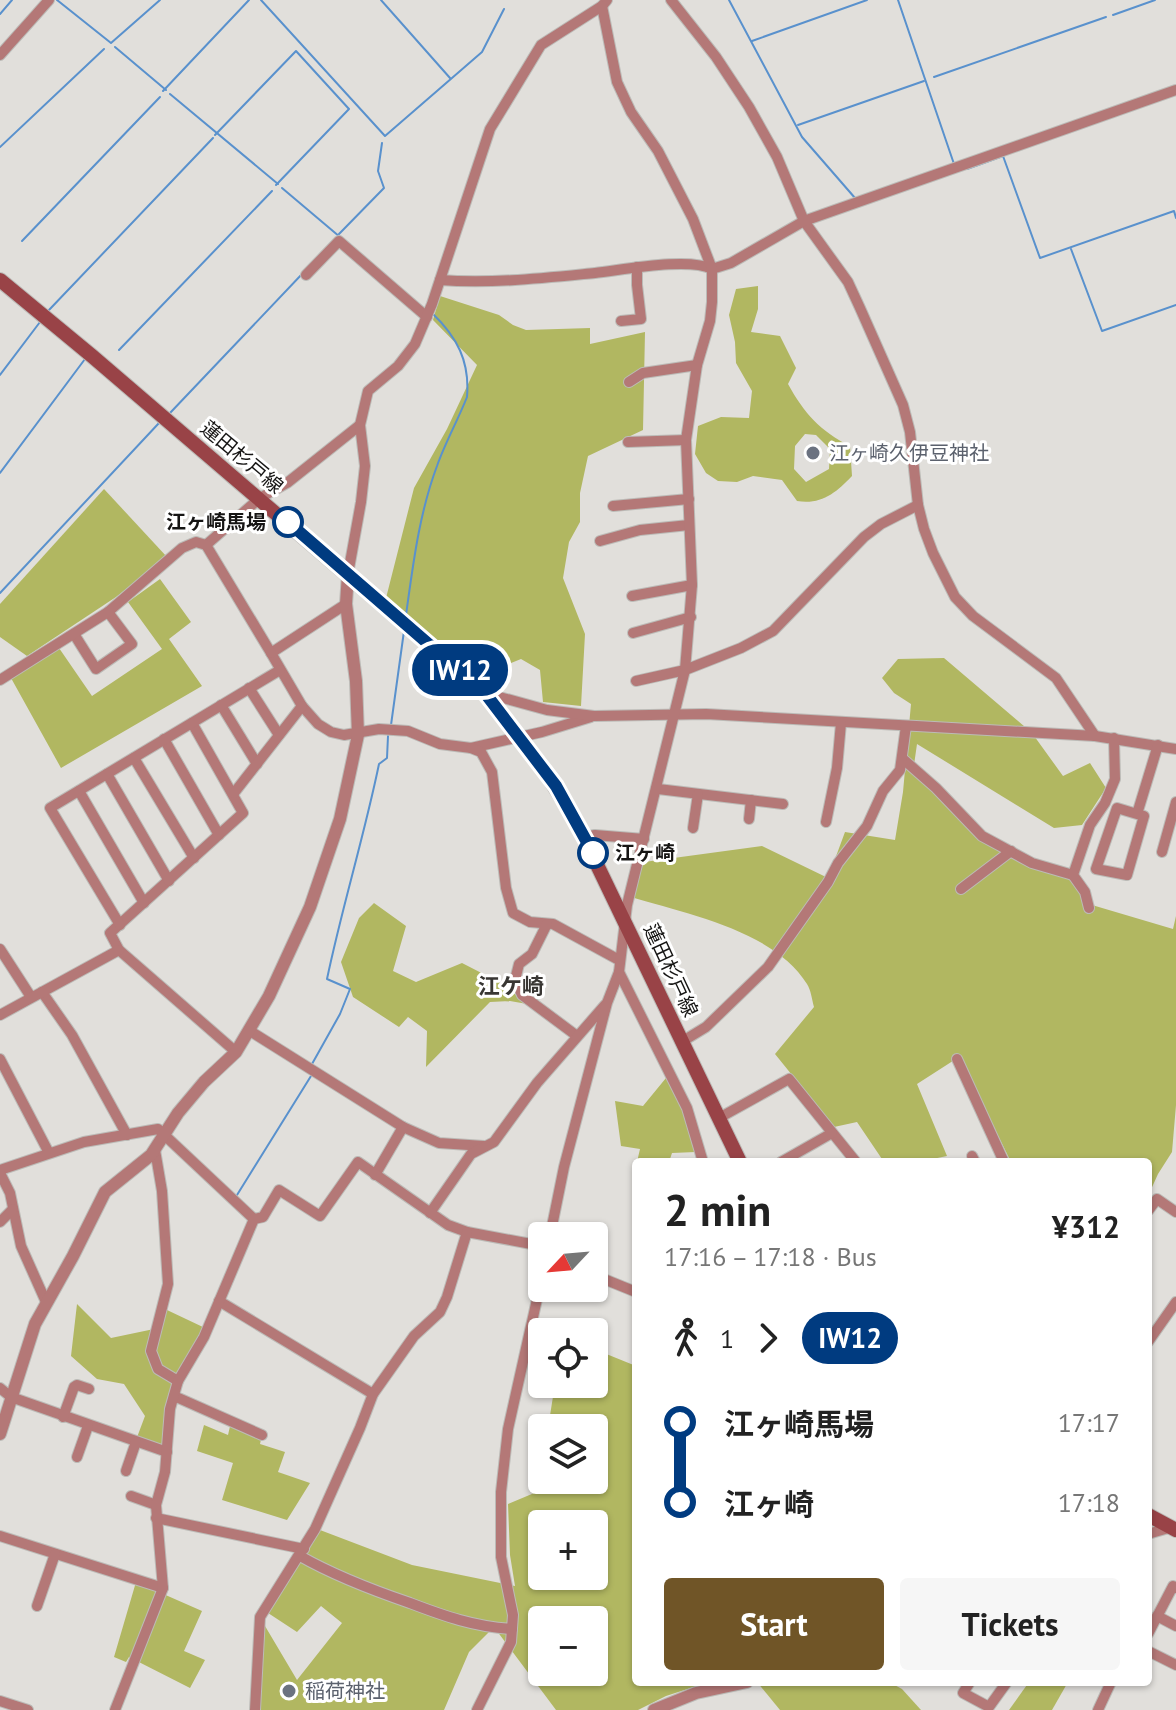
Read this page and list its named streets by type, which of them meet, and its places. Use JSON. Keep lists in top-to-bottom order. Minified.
{"streets":{"main road":["蓮田杉戸線"]},"districts":["江ケ崎"],"places":["江ヶ崎久伊豆神社","江ヶ崎馬場","江ヶ崎","稲荷神社"],"lines":["bus line IW12"],"north":"bottom left","page":{"on_map":"IW12","heading":["2 min","17:16 – 17:18 · Bus","¥312"],"map_buttons":["+","−"],"legs":["1","IW12"],"list":[{"name":"江ヶ崎馬場","value":"17:17"},{"name":"江ヶ崎","value":"17:18"}],"buttons":["Start","Tickets"]}}
